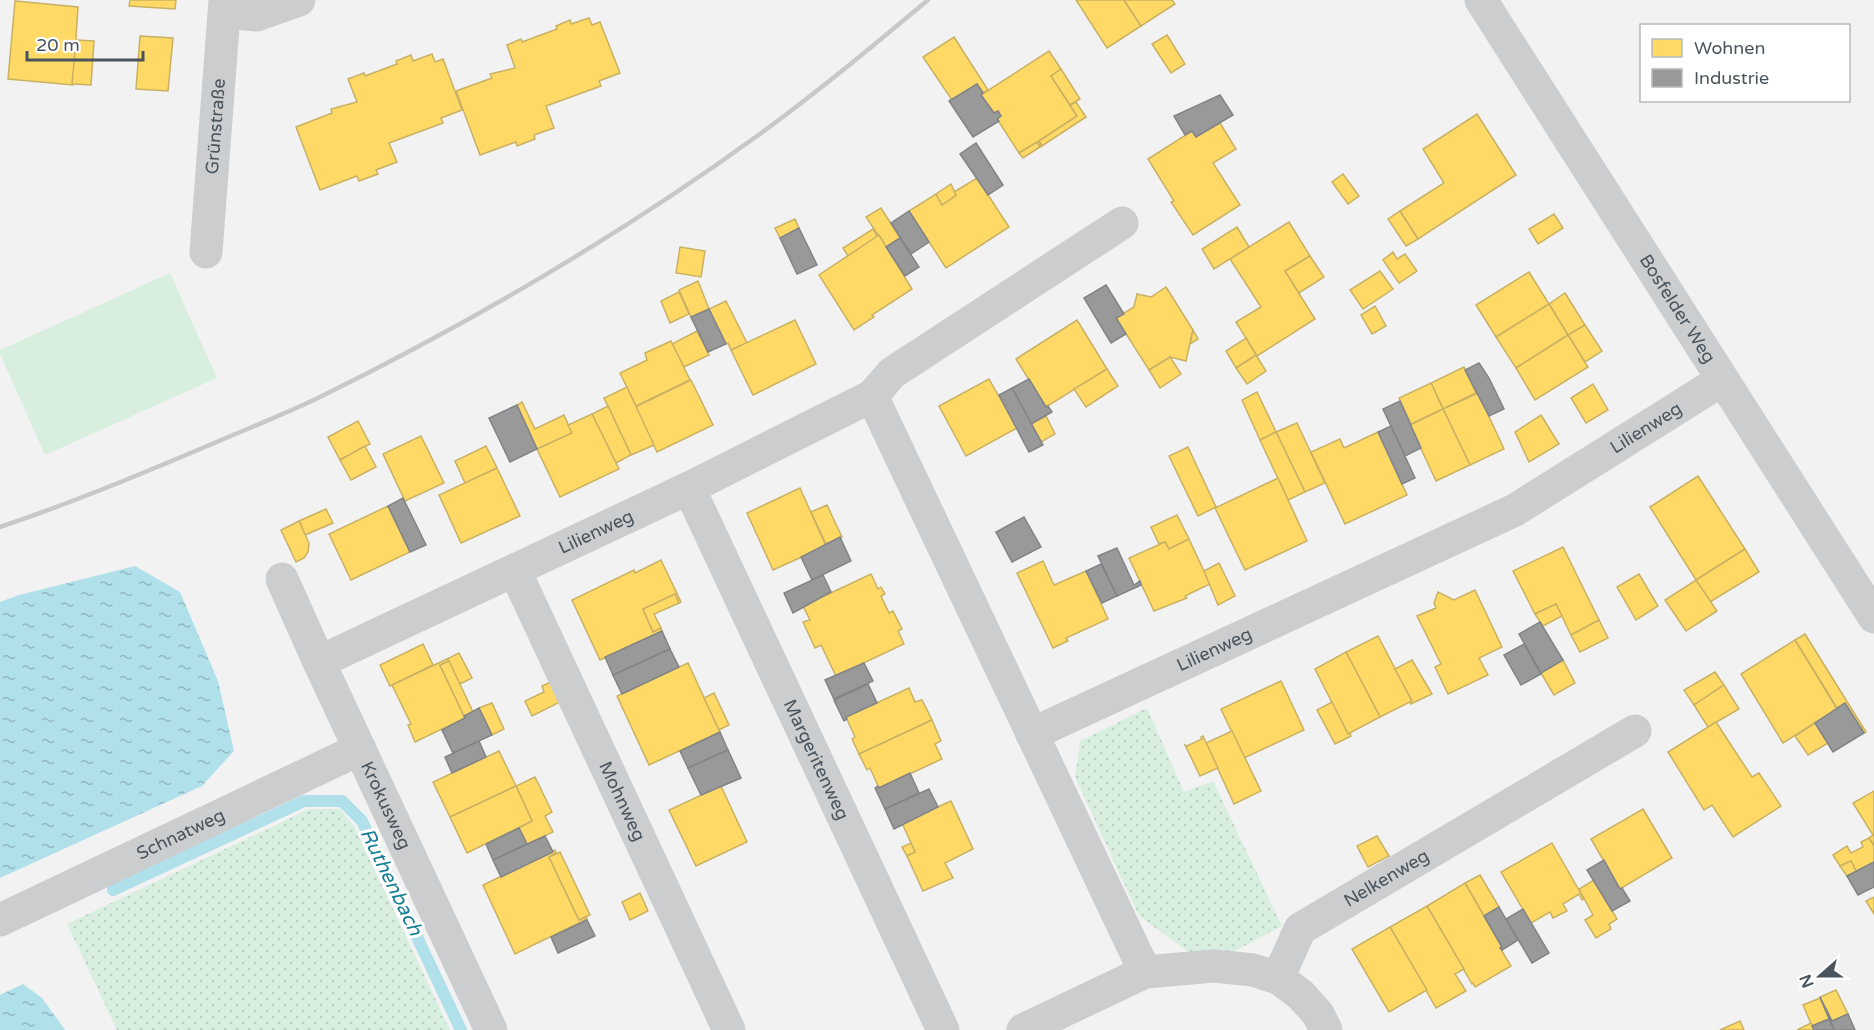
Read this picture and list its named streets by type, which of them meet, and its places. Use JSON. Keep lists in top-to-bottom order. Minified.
{"streets":{"street":["Grünstraße","Bosfelder Weg","Lilienweg","Margeritenweg","Mohnweg","Krokusweg","Schnatweg","Nelkenweg"]},"crossings":[["Bosfelder Weg","Lilienweg"],["Lilienweg","Margeritenweg"],["Lilienweg","Mohnweg"],["Lilienweg","Krokusweg"],["Krokusweg","Schnatweg"]],"water":["Ruthenbach"],"legend":["Wohnen","Industrie"],"scale_bar":"20 m","north":"left"}
